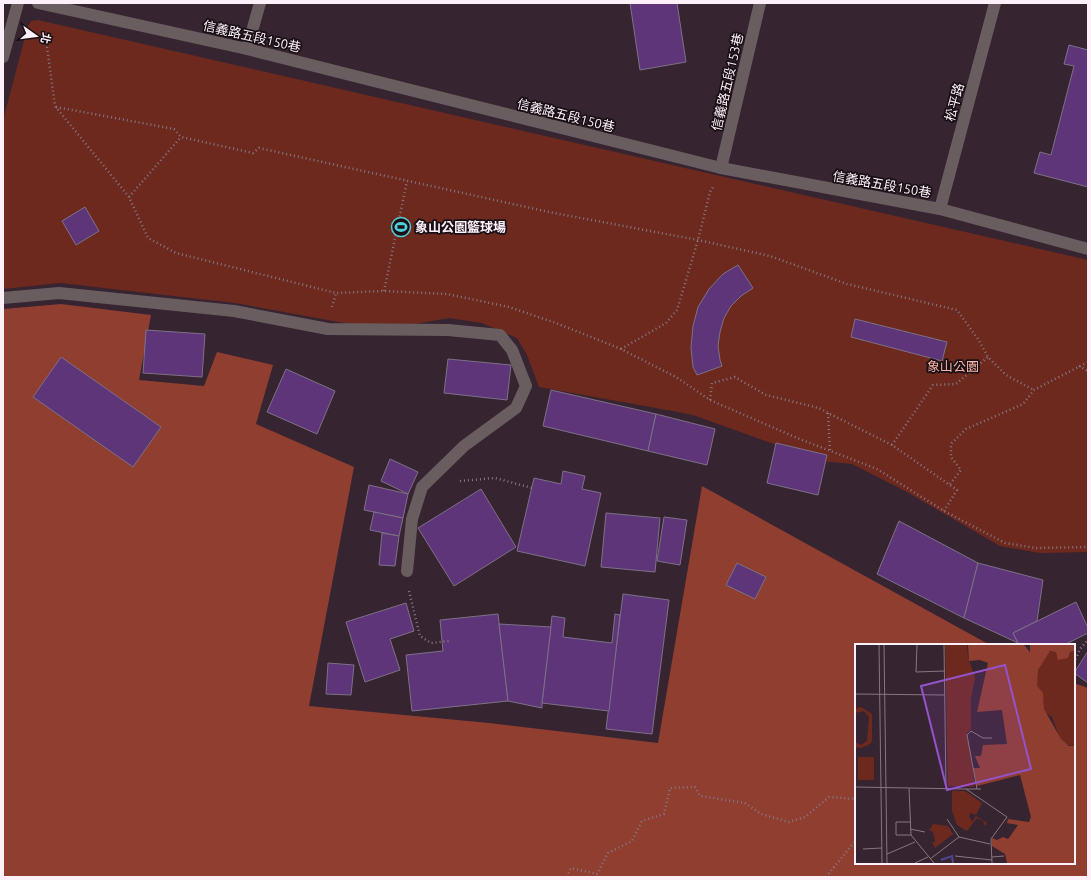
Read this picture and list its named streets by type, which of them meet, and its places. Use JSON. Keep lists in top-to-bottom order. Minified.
{"streets":{"street":["信義路五段150巷","信義路五段153巷","松平路"]},"crossings":[["信義路五段150巷","信義路五段153巷"],["信義路五段150巷","松平路"]],"parks":["象山公園"],"places":{"sports":["象山公園籃球場"]},"north":"right"}
